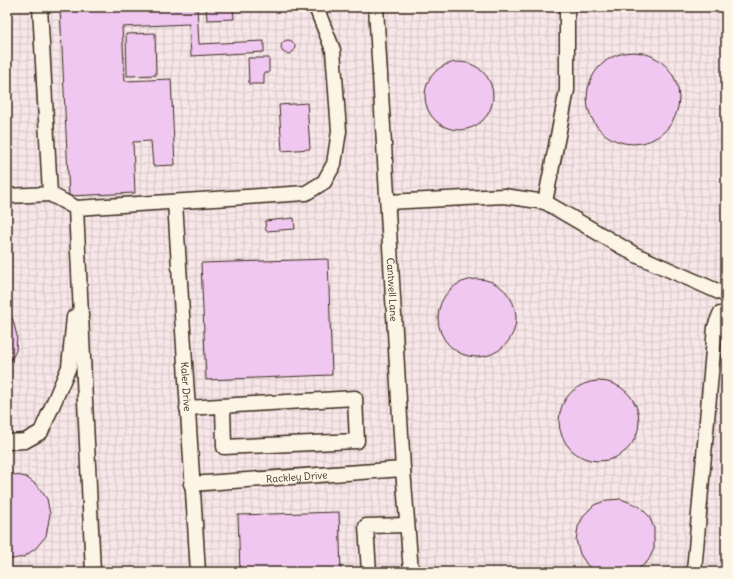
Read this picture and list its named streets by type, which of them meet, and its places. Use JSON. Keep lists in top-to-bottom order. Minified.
{"streets":{"street":["Cantwell Lane","Kaler Drive","Rackley Drive"]},"crossings":[["Cantwell Lane","Rackley Drive"],["Kaler Drive","Rackley Drive"]]}
